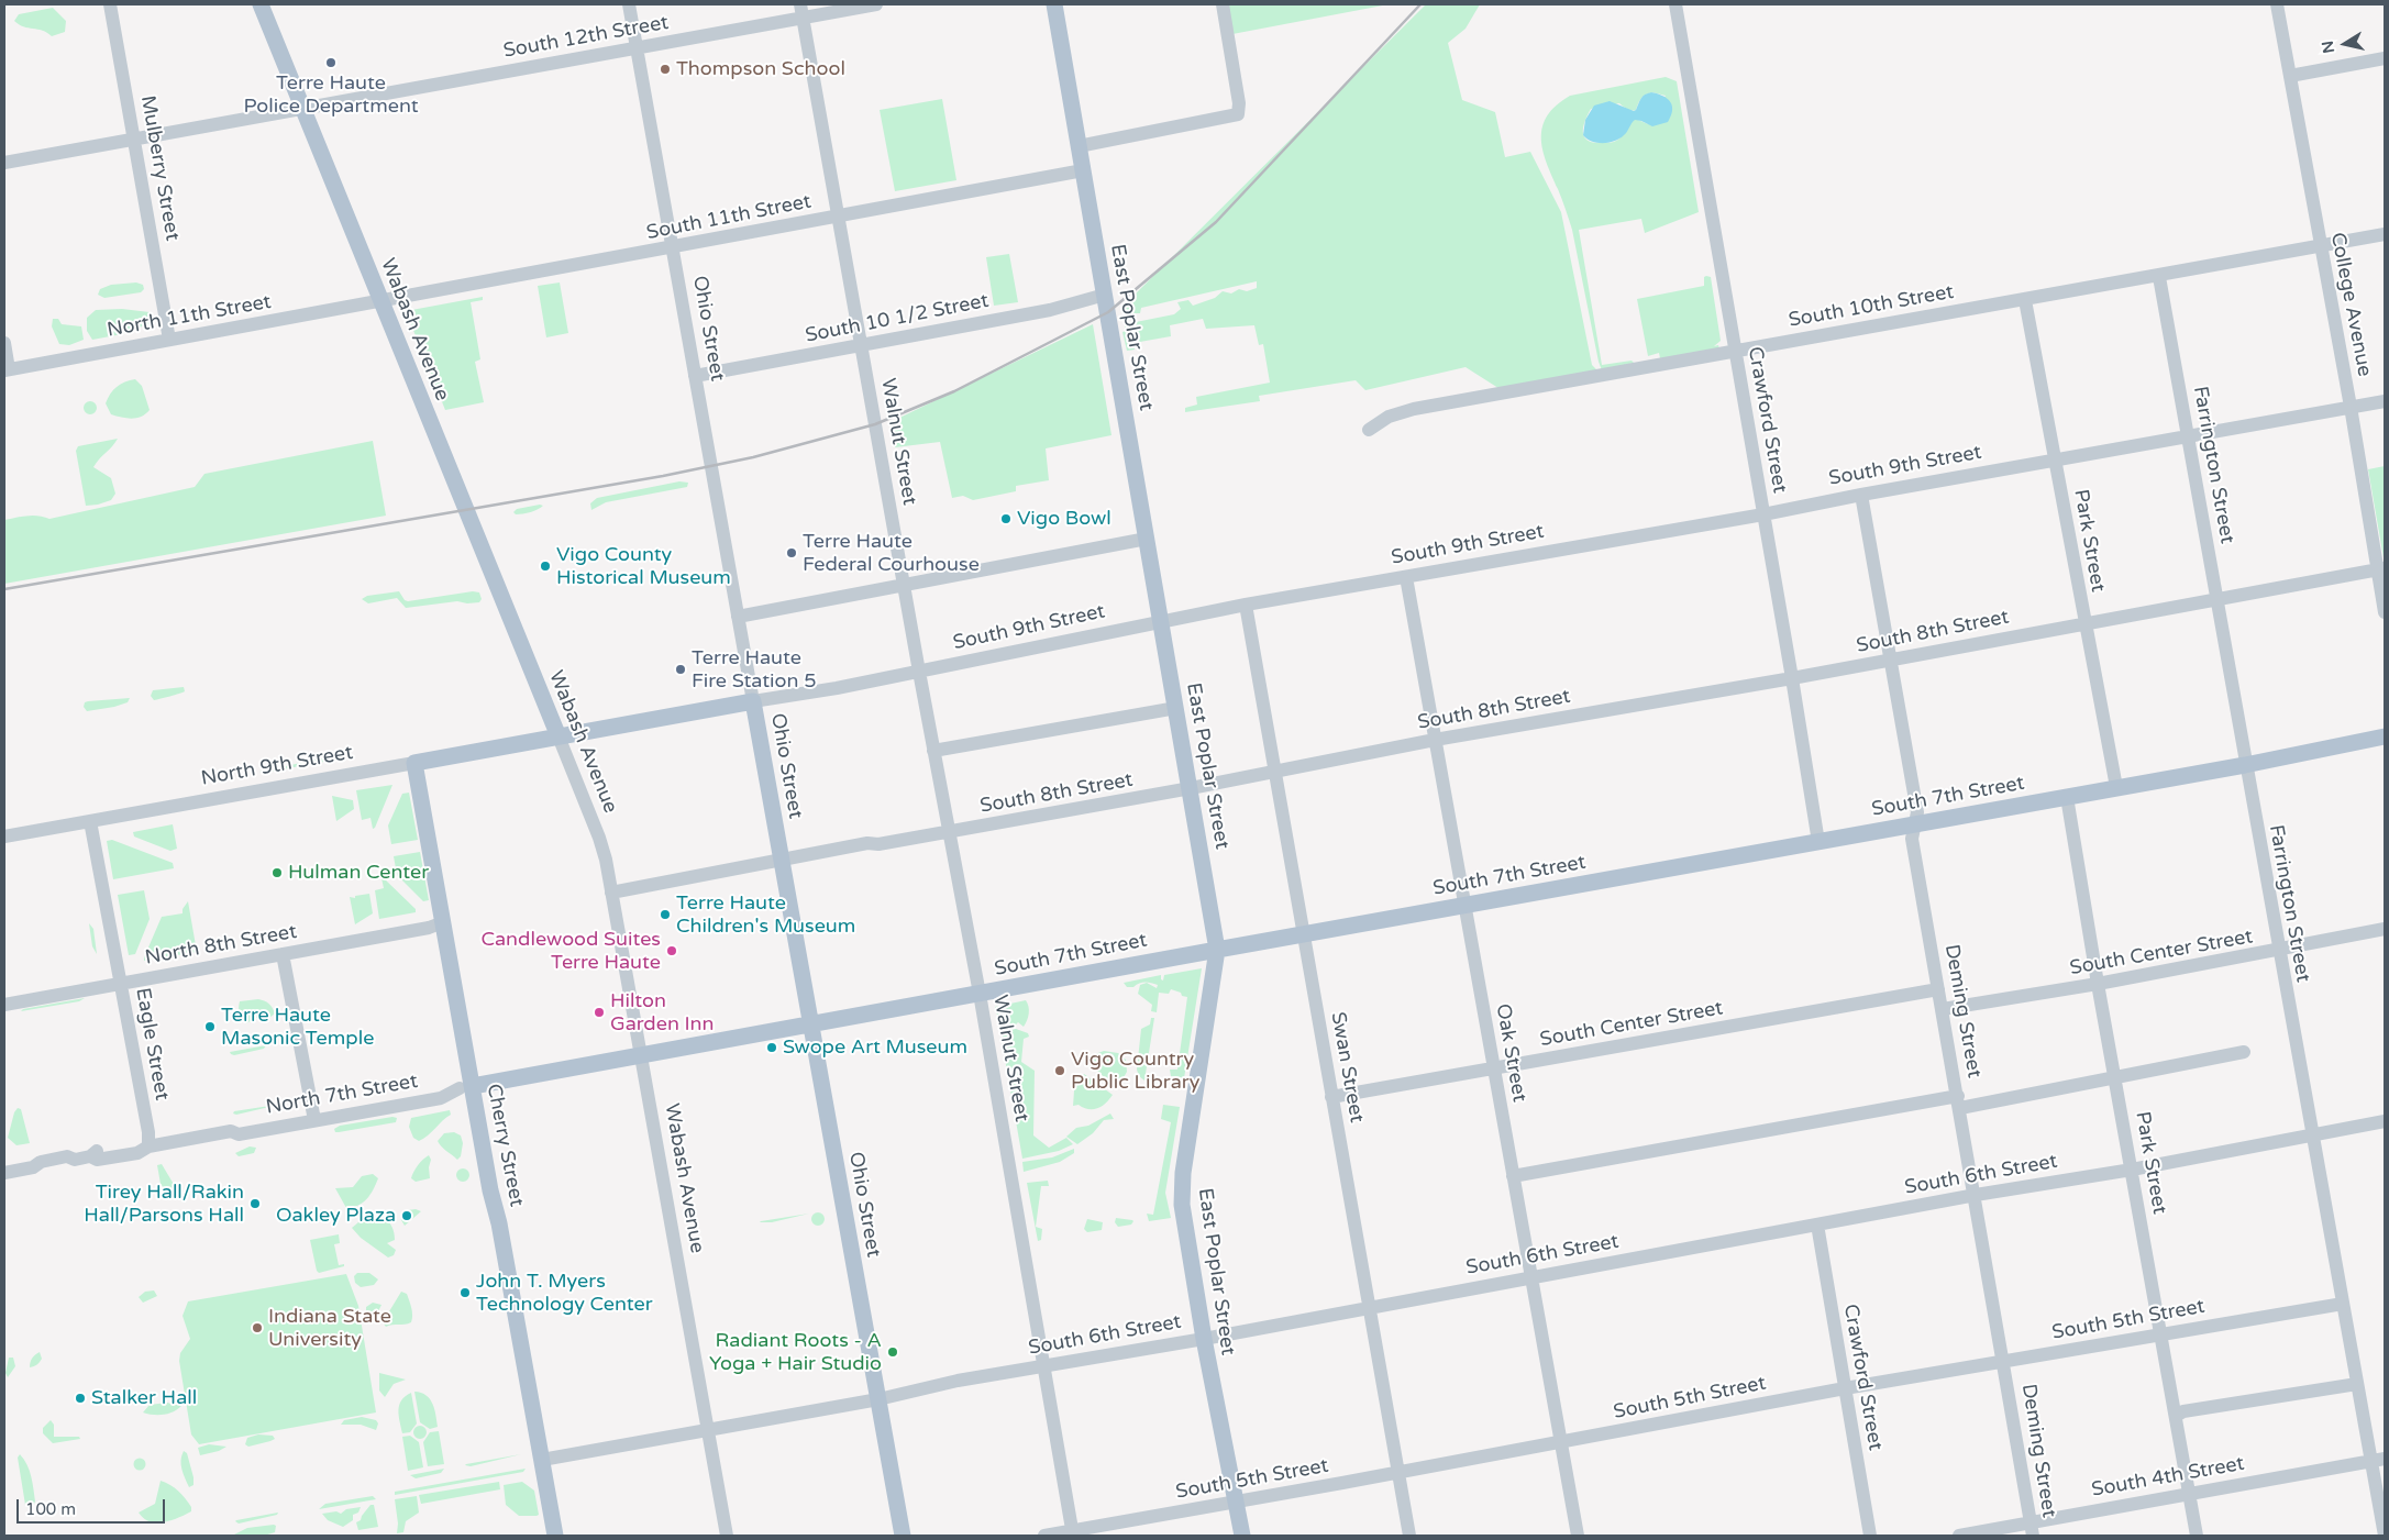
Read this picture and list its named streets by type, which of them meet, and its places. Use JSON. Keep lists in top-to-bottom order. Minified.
{"streets":{"main road":["East Poplar Street","Ohio Street","Wabash Avenue","South 9th Street","North 9th Street","South 7th Street","North 7th Street","Cherry Street"],"street":["South 12th Street","Mulberry Street","South 11th Street","College Avenue","South 10th Street","North 11th Street","South 10 1/2 Street","Crawford Street","Walnut Street","Farrington Street","Park Street","South 8th Street","North 8th Street","South Center Street","Deming Street","Eagle Street","Oak Street","Swan Street","South 6th Street","South 5th Street","South 4th Street"]},"crossings":[["South 12th Street","Mulberry Street"],["South 12th Street","Ohio Street"],["South 12th Street","Wabash Avenue"],["South 12th Street","Walnut Street"],["Mulberry Street","North 11th Street"],["South 11th Street","North 11th Street"],["South 11th Street","East Poplar Street"],["South 11th Street","Ohio Street"],["South 11th Street","Wabash Avenue"],["South 11th Street","Walnut Street"],["College Avenue","South 10th Street"],["College Avenue","South 9th Street"],["College Avenue","South 8th Street"],["South 10th Street","Crawford Street"],["South 10th Street","Farrington Street"],["South 10th Street","Park Street"],["North 11th Street","Wabash Avenue"],["South 10 1/2 Street","East Poplar Street"],["South 10 1/2 Street","Ohio Street"],["South 10 1/2 Street","Walnut Street"],["East Poplar Street","South 9th Street"],["East Poplar Street","South 8th Street"],["East Poplar Street","South 7th Street"],["East Poplar Street","South 6th Street"],["East Poplar Street","South 5th Street"],["Ohio Street","South 9th Street"],["Ohio Street","South 8th Street"],["Ohio Street","South 7th Street"],["Ohio Street","South 6th Street"],["Wabash Avenue","South 9th Street"],["Wabash Avenue","South 8th Street"],["Wabash Avenue","North 9th Street"],["Wabash Avenue","South 7th Street"],["Wabash Avenue","North 7th Street"],["Wabash Avenue","South 6th Street"],["Crawford Street","South 9th Street"],["Crawford Street","South 8th Street"],["Crawford Street","South 7th Street"],["Crawford Street","South 6th Street"],["Crawford Street","South 5th Street"],["Walnut Street","South 9th Street"],["Walnut Street","South 8th Street"],["Walnut Street","South 7th Street"],["Walnut Street","South 6th Street"],["Walnut Street","South 5th Street"],["Farrington Street","South 9th Street"],["Farrington Street","South 8th Street"],["Farrington Street","South 7th Street"],["Farrington Street","South Center Street"],["Farrington Street","South 6th Street"],["Farrington Street","South 5th Street"],["Farrington Street","South 4th Street"],["South 9th Street","Park Street"],["South 9th Street","North 9th Street"],["South 9th Street","Deming Street"],["South 9th Street","Oak Street"],["South 9th Street","Swan Street"],["Park Street","South 8th Street"],["Park Street","South 7th Street"],["Park Street","South Center Street"],["Park Street","South 6th Street"],["Park Street","South 5th Street"],["Park Street","South 4th Street"],["South 8th Street","Deming Street"],["South 8th Street","Oak Street"],["South 8th Street","Swan Street"],["North 9th Street","Eagle Street"],["North 9th Street","Cherry Street"],["South 7th Street","Deming Street"],["South 7th Street","Oak Street"],["South 7th Street","Swan Street"],["South 7th Street","North 7th Street"],["North 8th Street","Eagle Street"],["North 8th Street","Cherry Street"],["South Center Street","Deming Street"],["South Center Street","Oak Street"],["South Center Street","Swan Street"],["Deming Street","South 6th Street"],["Deming Street","South 5th Street"],["Deming Street","South 4th Street"],["Eagle Street","North 7th Street"],["Oak Street","South 6th Street"],["Oak Street","South 5th Street"],["Swan Street","South 6th Street"],["Swan Street","South 5th Street"],["North 7th Street","Cherry Street"],["Cherry Street","South 6th Street"]],"places":["Terre Haute Police Department","Thompson School","Vigo Bowl","Terre Haute Federal Courhouse","Vigo County Historical Museum","Terre Haute Fire Station 5","Hulman Center","Terre Haute Children's Museum","Candlewood Suites Terre Haute","Hilton Garden Inn","Terre Haute Masonic Temple","Swope Art Museum","Vigo Country Public Library","Tirey Hall/Rakin Hall/Parsons Hall","Oakley Plaza","John T. Myers Technology Center","Indiana State University","Radiant Roots - A Yoga + Hair Studio","Stalker Hall"],"scale_bar":"100 m","north":"left"}
